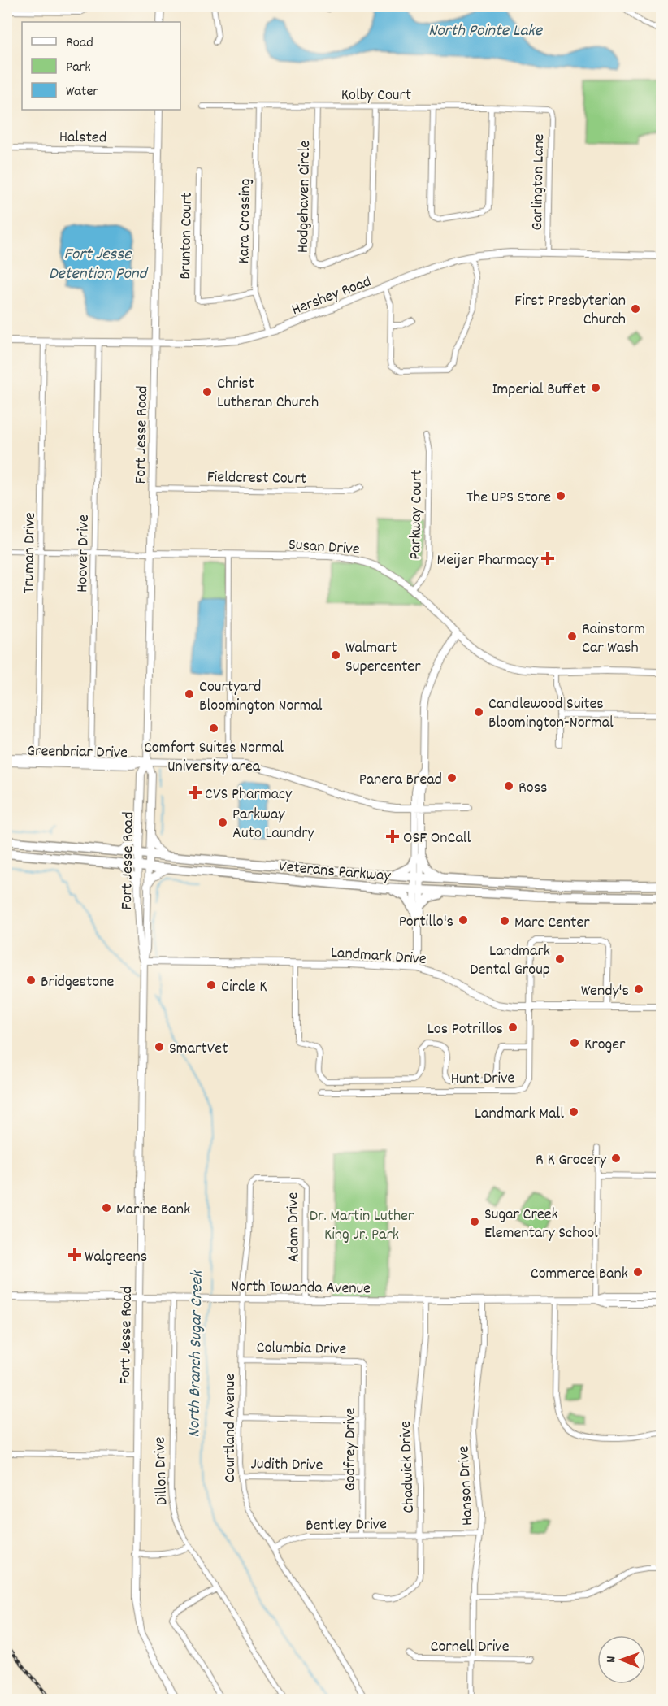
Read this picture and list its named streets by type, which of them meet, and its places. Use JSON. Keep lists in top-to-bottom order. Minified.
{"streets":{"highway":["Veterans Parkway"],"main road":["Hershey Road","Fort Jesse Road","North Towanda Avenue"],"street":["Kolby Court","Halsted","Garlington Lane","Hodgehaven Circle","Kara Crossing","Brunton Court","Fieldcrest Court","Parkway Court","Susan Drive","Truman Drive","Hoover Drive","Greenbriar Drive","Landmark Drive","Hunt Drive","Adam Drive","Columbia Drive","Courtland Avenue","Godfrey Drive","Judith Drive","Chadwick Drive","Dillon Drive","Hanson Drive","Bentley Drive","Cornell Drive"]},"crossings":[["Kolby Court","Garlington Lane"],["Kolby Court","Hodgehaven Circle"],["Kolby Court","Kara Crossing"],["Halsted","Fort Jesse Road"],["Garlington Lane","Hershey Road"],["Kara Crossing","Brunton Court"],["Kara Crossing","Hershey Road"],["Hershey Road","Fort Jesse Road"],["Hershey Road","Truman Drive"],["Hershey Road","Hoover Drive"],["Fort Jesse Road","Fieldcrest Court"],["Fort Jesse Road","Susan Drive"],["Fort Jesse Road","Greenbriar Drive"],["Fort Jesse Road","Veterans Parkway"],["Fort Jesse Road","Landmark Drive"],["Fort Jesse Road","North Towanda Avenue"],["Parkway Court","Susan Drive"],["Susan Drive","Truman Drive"],["Susan Drive","Hoover Drive"],["Truman Drive","Greenbriar Drive"],["Hoover Drive","Greenbriar Drive"],["Landmark Drive","Hunt Drive"],["Adam Drive","North Towanda Avenue"],["Adam Drive","Courtland Avenue"],["North Towanda Avenue","Courtland Avenue"],["North Towanda Avenue","Chadwick Drive"],["North Towanda Avenue","Dillon Drive"],["North Towanda Avenue","Hanson Drive"],["Columbia Drive","Courtland Avenue"],["Columbia Drive","Godfrey Drive"],["Courtland Avenue","Judith Drive"],["Courtland Avenue","Bentley Drive"],["Godfrey Drive","Judith Drive"],["Godfrey Drive","Bentley Drive"],["Chadwick Drive","Bentley Drive"],["Hanson Drive","Bentley Drive"],["Hanson Drive","Cornell Drive"]],"water":["North Pointe Lake","Fort Jesse Detention Pond","North Branch Sugar Creek"],"parks":["Dr. Martin Luther King Jr. Park"],"places":{"other":["First Presbyterian Church","Imperial Buffet","Christ Lutheran Church","The UPS Store","Rainstorm Car Wash","Walmart Supercenter","Courtyard Bloomington Normal","Candlewood Suites Bloomington-Normal","Comfort Suites Normal University area","Panera Bread","Ross","Parkway Auto Laundry","Portillo's","Marc Center","Landmark Dental Group","Bridgestone","Circle K","Wendy's","Los Potrillos","Kroger","SmartVet","Landmark Mall","R K Grocery","Marine Bank","Sugar Creek Elementary School","Commerce Bank"],"health":["Meijer Pharmacy","CVS Pharmacy","OSF OnCall","Walgreens"]},"legend":["Road","Park","Water"],"north":"left"}
